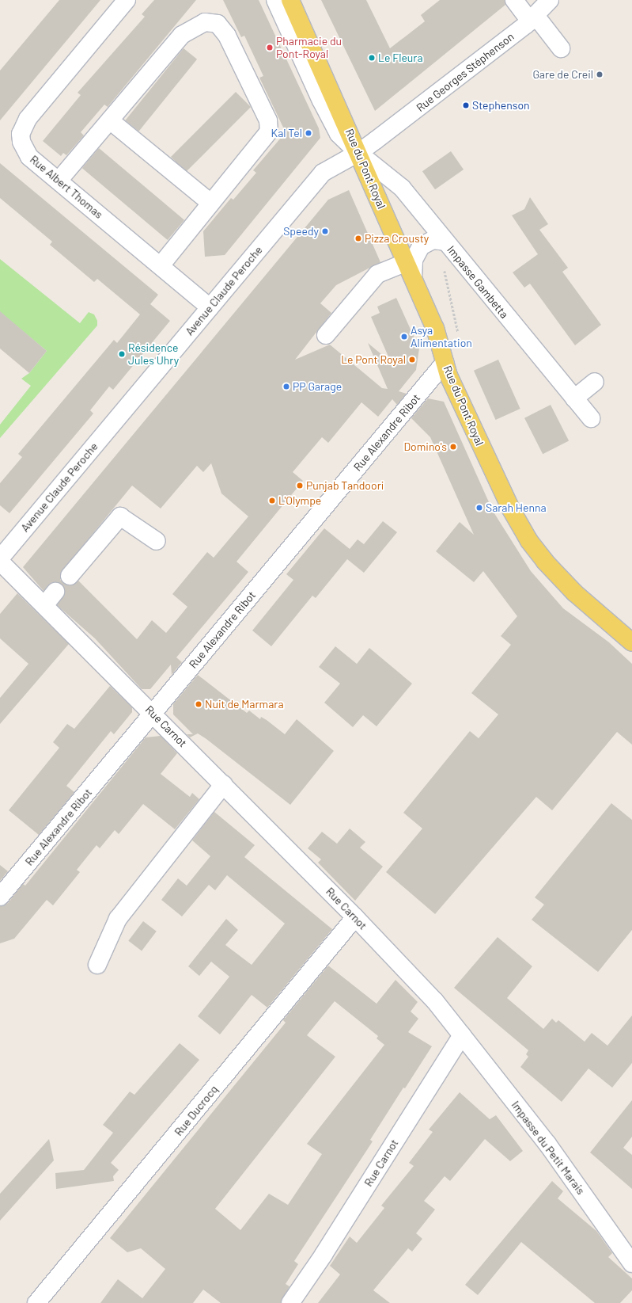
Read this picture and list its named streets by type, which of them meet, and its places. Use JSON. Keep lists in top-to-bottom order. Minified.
{"streets":{"main road":["Rue du Pont Royal"],"street":["Rue Georges Stéphenson","Rue Albert Thomas","Impasse Gambetta","Avenue Claude Peroche","Rue Alexandre Ribot","Rue Carnot","Rue Ducrocq","Impasse du Petit Marais"]},"crossings":[["Rue Georges Stéphenson","Avenue Claude Peroche"],["Rue du Pont Royal","Impasse Gambetta"],["Rue du Pont Royal","Avenue Claude Peroche"],["Rue du Pont Royal","Rue Alexandre Ribot"],["Rue Albert Thomas","Avenue Claude Peroche"],["Impasse Gambetta","Avenue Claude Peroche"],["Rue Alexandre Ribot","Rue Carnot"],["Rue Carnot","Rue Ducrocq"],["Rue Carnot","Impasse du Petit Marais"]],"places":["Pharmacie du Pont-Royal","Le Fleura","Gare de Creil","Stephenson","Kal Tel","Speedy","Pizza Crousty","Asya Alimentation","Résidence Jules Uhry","Le Pont Royal","PP Garage","Domino's","Punjab Tandoori","L'Olympe","Sarah Henna","Nuit de Marmara"]}
